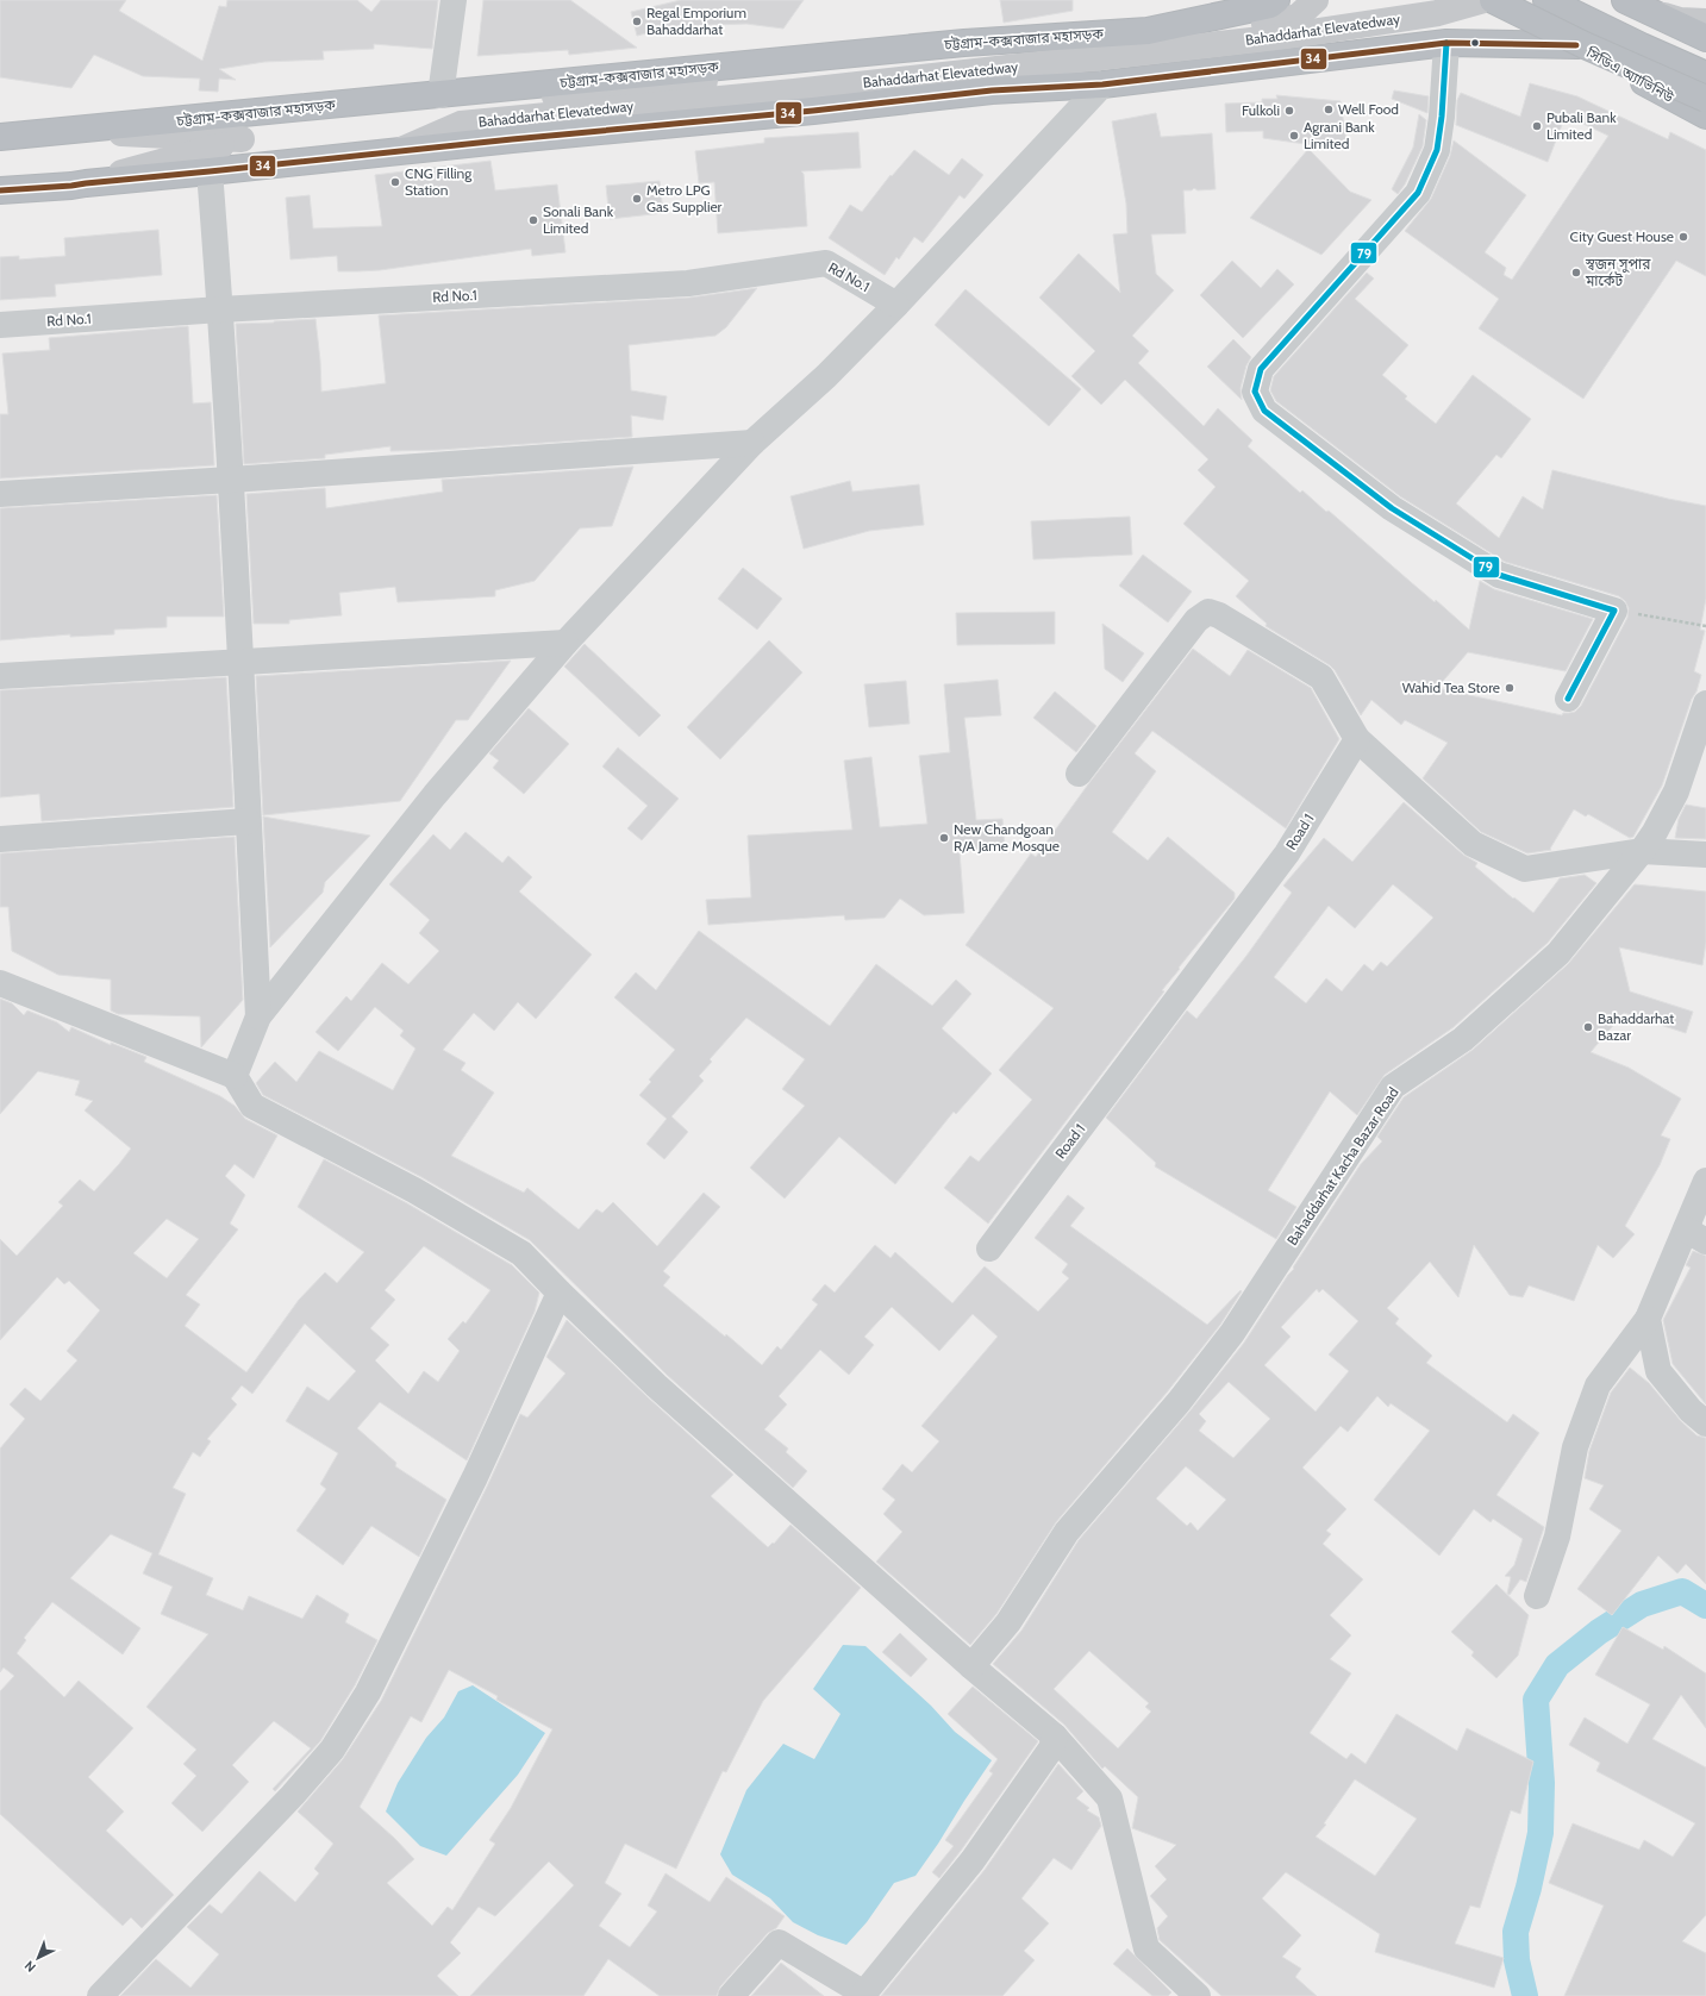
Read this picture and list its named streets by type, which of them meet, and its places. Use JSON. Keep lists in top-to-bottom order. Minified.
{"streets":{"highway":["চট্টগ্রাম-কক্সবাজার মহাসড়ক","সিডিএ অ্যাভিনিউ"],"main road":["Bahaddarhat Elevatedway"],"street":["Rd No.1","Road 1","Bahaddarhat Kacha Bazar Road"]},"crossings":[["Bahaddarhat Elevatedway","চট্টগ্রাম-কক্সবাজার মহাসড়ক"]],"places":["Regal Emporium Bahaddarhat","Well Food","Fulkoli","Pubali Bank Limited","Agrani Bank Limited","CNG Filling Station","Metro LPG Gas Supplier","Sonali Bank Limited","City Guest House","স্বজন সুপার মার্কেট","Wahid Tea Store","New Chandgoan R/A Jame Mosque","Bahaddarhat Bazar"],"lines":["transit line 79","transit line 34"],"north":"bottom left"}
